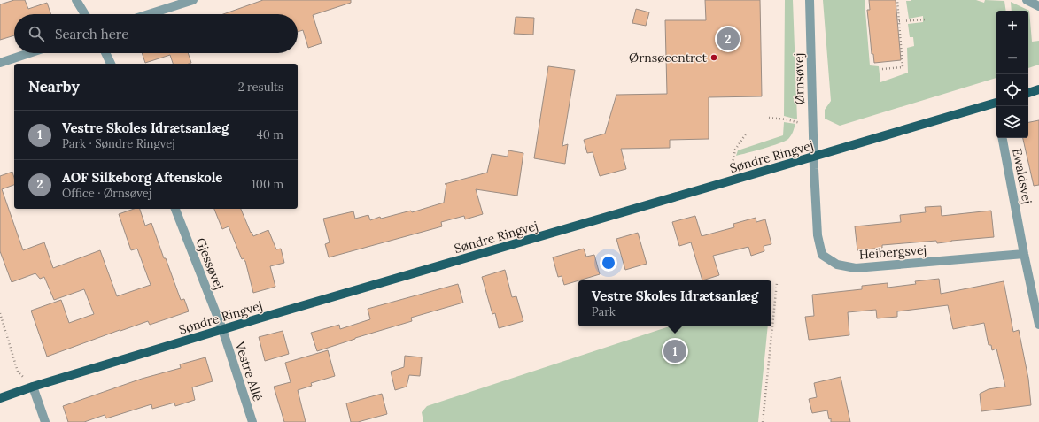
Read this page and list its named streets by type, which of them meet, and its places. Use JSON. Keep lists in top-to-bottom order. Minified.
{"streets":{"main road":["Søndre Ringvej"],"street":["Ørnsøvej","Ewaldsvej","Heibergsvej","Gjessøvej","Vestre Allé"]},"crossings":[["Ørnsøvej","Søndre Ringvej"],["Ørnsøvej","Heibergsvej"],["Søndre Ringvej","Heibergsvej"],["Søndre Ringvej","Gjessøvej"],["Søndre Ringvej","Vestre Allé"],["Ewaldsvej","Heibergsvej"],["Gjessøvej","Vestre Allé"]],"places":["Ørnsøcentret"],"page":{"map_buttons":["+","−"],"search":"Search here","pins":["2","1"],"heading":["Nearby","2 results"],"list":[{"mark":"1","name":"Vestre Skoles Idrætsanlæg","note":"Park · Søndre Ringvej","value":"40 m"},{"mark":"2","name":"AOF Silkeborg Aftenskole","note":"Office · Ørnsøvej","value":"100 m"}],"popup":["Vestre Skoles Idrætsanlæg","Park"]}}
